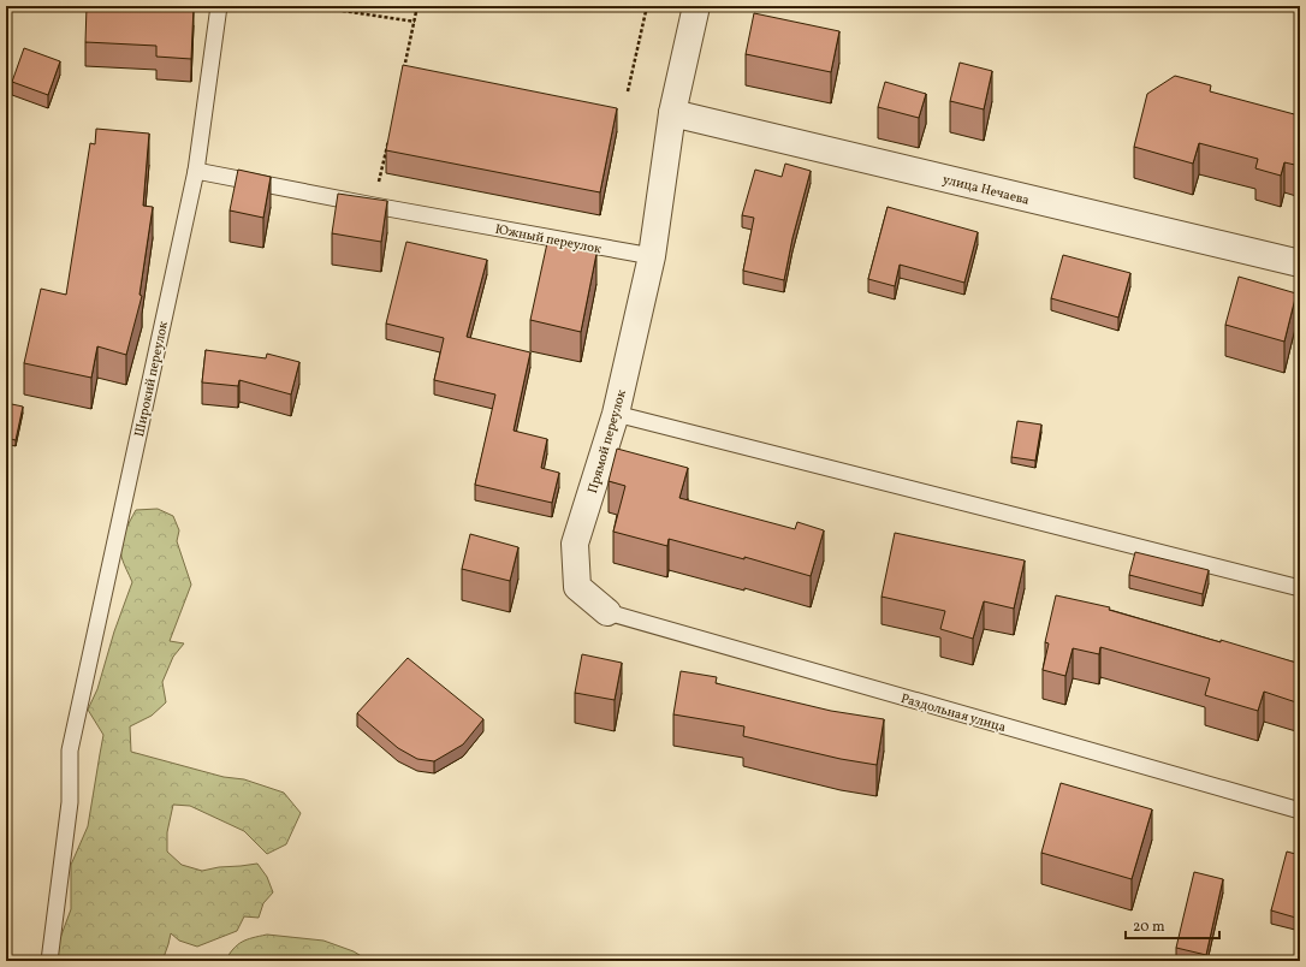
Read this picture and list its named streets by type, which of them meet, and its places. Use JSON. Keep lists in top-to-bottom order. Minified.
{"streets":{"street":["улица Нечаева","Прямой переулок"],"lane":["Южный переулок","Широкий переулок","Раздольная улица"]},"crossings":[["Южный переулок","Широкий переулок"],["Южный переулок","Прямой переулок"],["Прямой переулок","Раздольная улица"]],"scale_bar":"20 m"}
